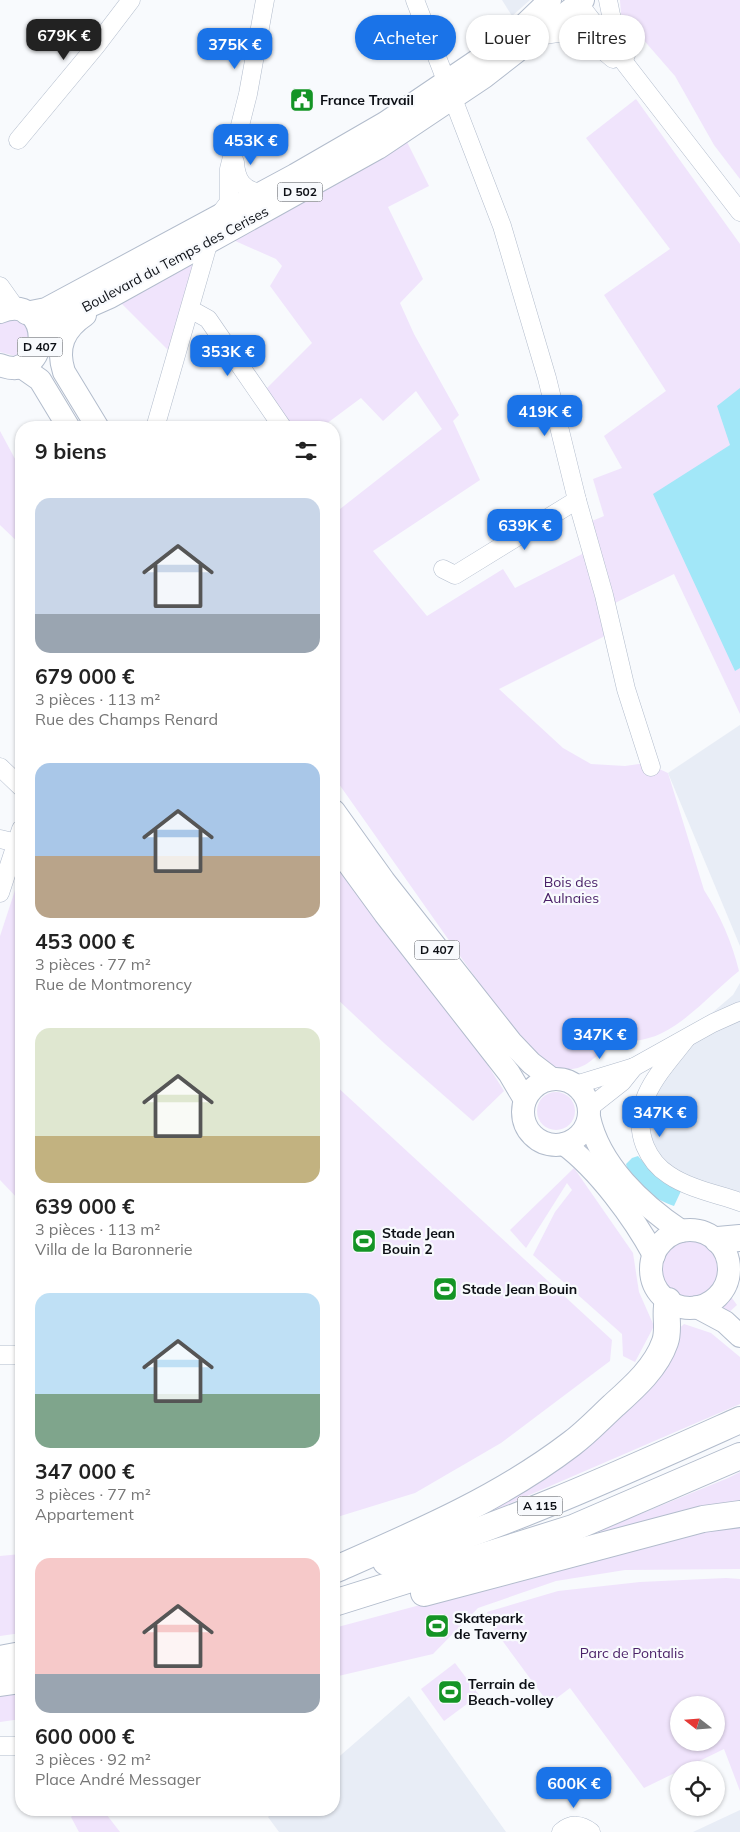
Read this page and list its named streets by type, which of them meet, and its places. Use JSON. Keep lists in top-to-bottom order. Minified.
{"streets":{"highway":["A 115"],"main road":["D 502","Boulevard du Temps des Cerises","D 407"]},"crossings":[["Boulevard du Temps des Cerises","D 407"]],"parks":["Bois des Aulnaies","Parc de Pontalis"],"places":{"public building":["France Travail"],"sports":["Stade Jean Bouin 2","Stade Jean Bouin","Skatepark de Taverny","Terrain de Beach-volley"]},"north":"left","page":{"chip":["Acheter","Louer","Filtres"],"price":["679K €","375K €","453K €","353K €","419K €","639K €","347K €","347K €","600K €"],"heading":"9 biens","list":[{"name":"679 000 €","note":"3 pièces · 113 m² · Rue des Champs Renard"},{"name":"453 000 €","note":"3 pièces · 77 m² · Rue de Montmorency"},{"name":"639 000 €","note":"3 pièces · 113 m² · Villa de la Baronnerie"},{"name":"347 000 €","note":"3 pièces · 77 m² · Appartement"},{"name":"600 000 €","note":"3 pièces · 92 m² · Place André Messager"}]}}
